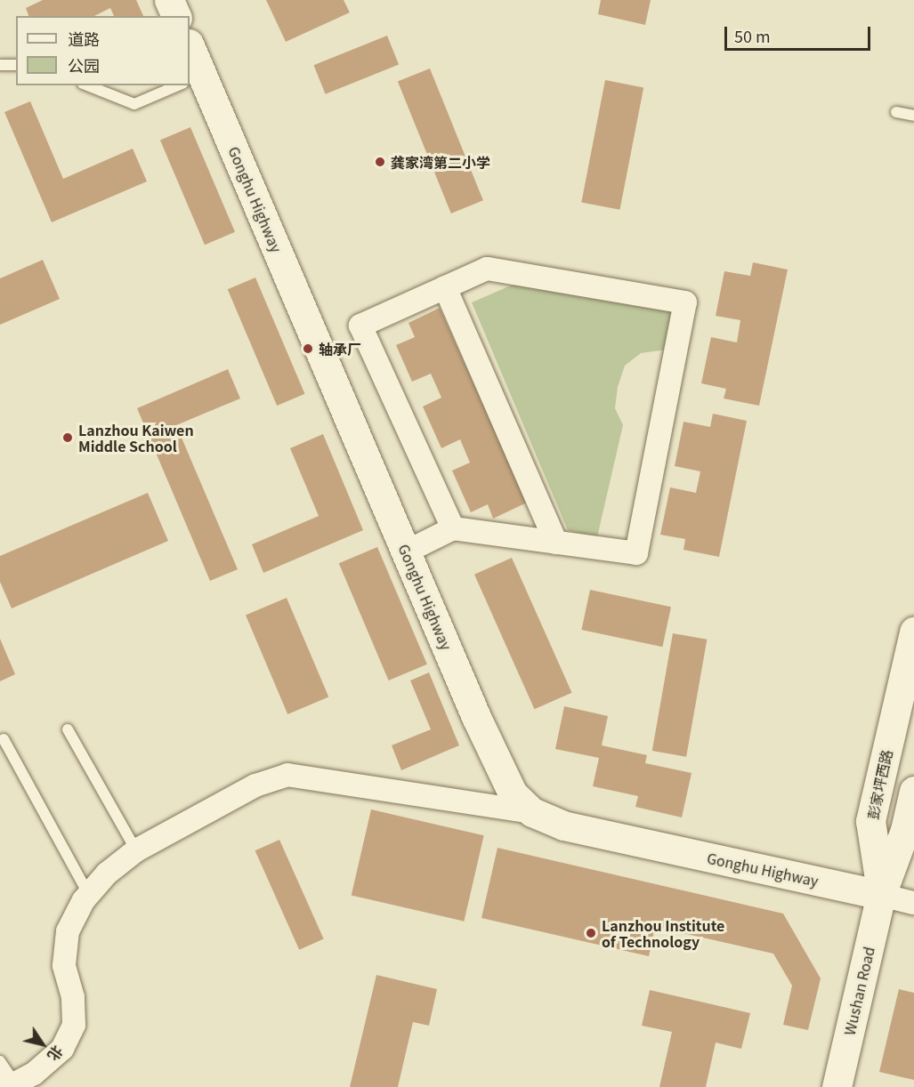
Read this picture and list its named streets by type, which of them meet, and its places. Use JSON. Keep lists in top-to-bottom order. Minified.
{"streets":{"main road":["Gonghu Highway","彭家坪西路","Wushan Road"]},"crossings":[["Gonghu Highway","彭家坪西路"],["Gonghu Highway","Wushan Road"],["彭家坪西路","Wushan Road"]],"places":["龚家湾第二小学","轴承厂","Lanzhou Kaiwen Middle School","Lanzhou Institute of Technology"],"legend":["道路","公园"],"scale_bar":"50 m","north":"bottom right"}
